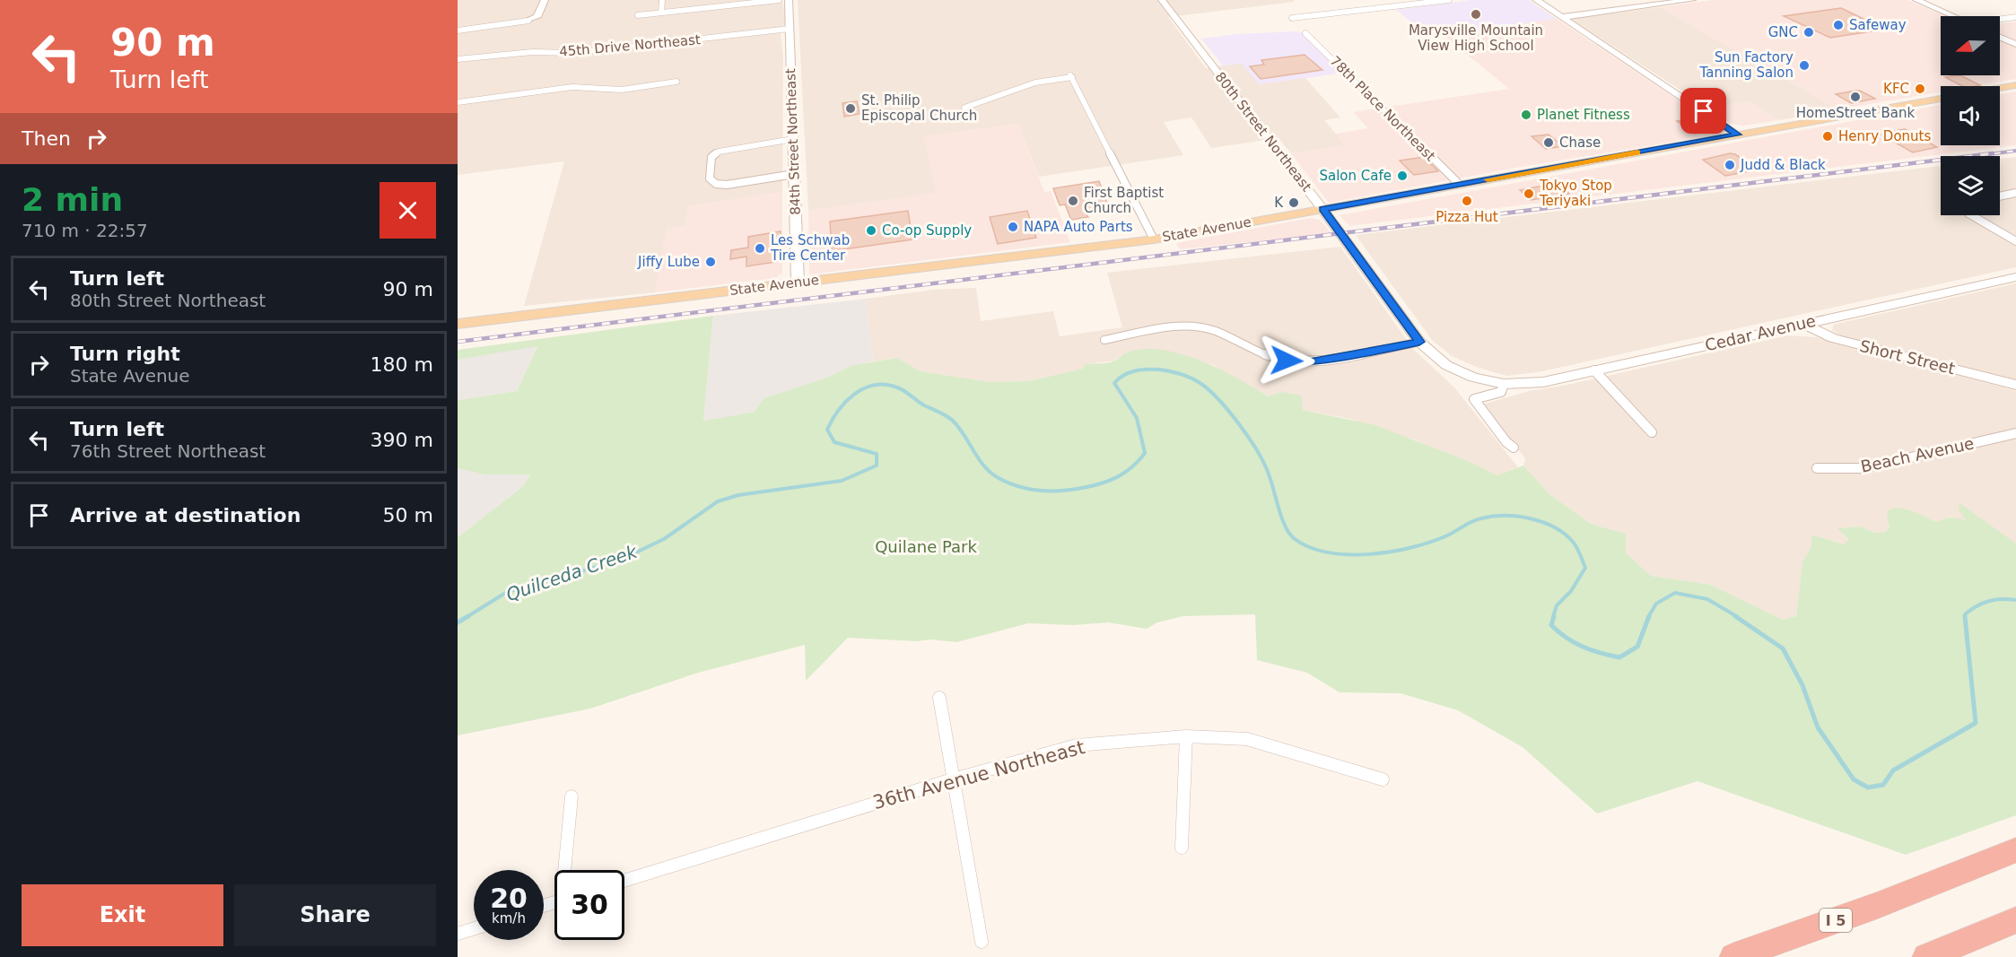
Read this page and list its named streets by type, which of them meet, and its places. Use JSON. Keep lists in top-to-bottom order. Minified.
{"streets":{"highway":["I 5"],"main road":["State Avenue"],"street":["45th Drive Northeast","78th Place Northeast","80th Street Northeast","84th Street Northeast","Cedar Avenue","Short Street","Beach Avenue","36th Avenue Northeast"]},"crossings":[["45th Drive Northeast","84th Street Northeast"],["78th Place Northeast","State Avenue"],["80th Street Northeast","State Avenue"],["80th Street Northeast","Cedar Avenue"],["84th Street Northeast","State Avenue"],["Cedar Avenue","Short Street"]],"water":["Quilceda Creek"],"parks":["Quilane Park"],"places":["Marysville Mountain View High School","Safeway","GNC","Sun Factory Tanning Salon","KFC","HomeStreet Bank","St. Philip Episcopal Church","Planet Fitness","Henry Donuts","Chase","Judd & Black","Salon Cafe","Tokyo Stop Teriyaki","First Baptist Church","Pizza Hut","K","NAPA Auto Parts","Co-op Supply","Les Schwab Tire Center","Jiffy Lube"],"north":"left","page":{"turn":["90 m","Turn left"],"then":"Then","heading":["2 min","710 m · 22:57"],"list":[{"name":"Turn left","note":"80th Street Northeast","value":"90 m"},{"name":"Turn right","note":"State Avenue","value":"180 m"},{"name":"Turn left","note":"76th Street Northeast","value":"390 m"},{"name":"Arrive at destination","value":"50 m"}],"speed":"20 km/h","limit":"30","buttons":["Exit","Share"]}}
